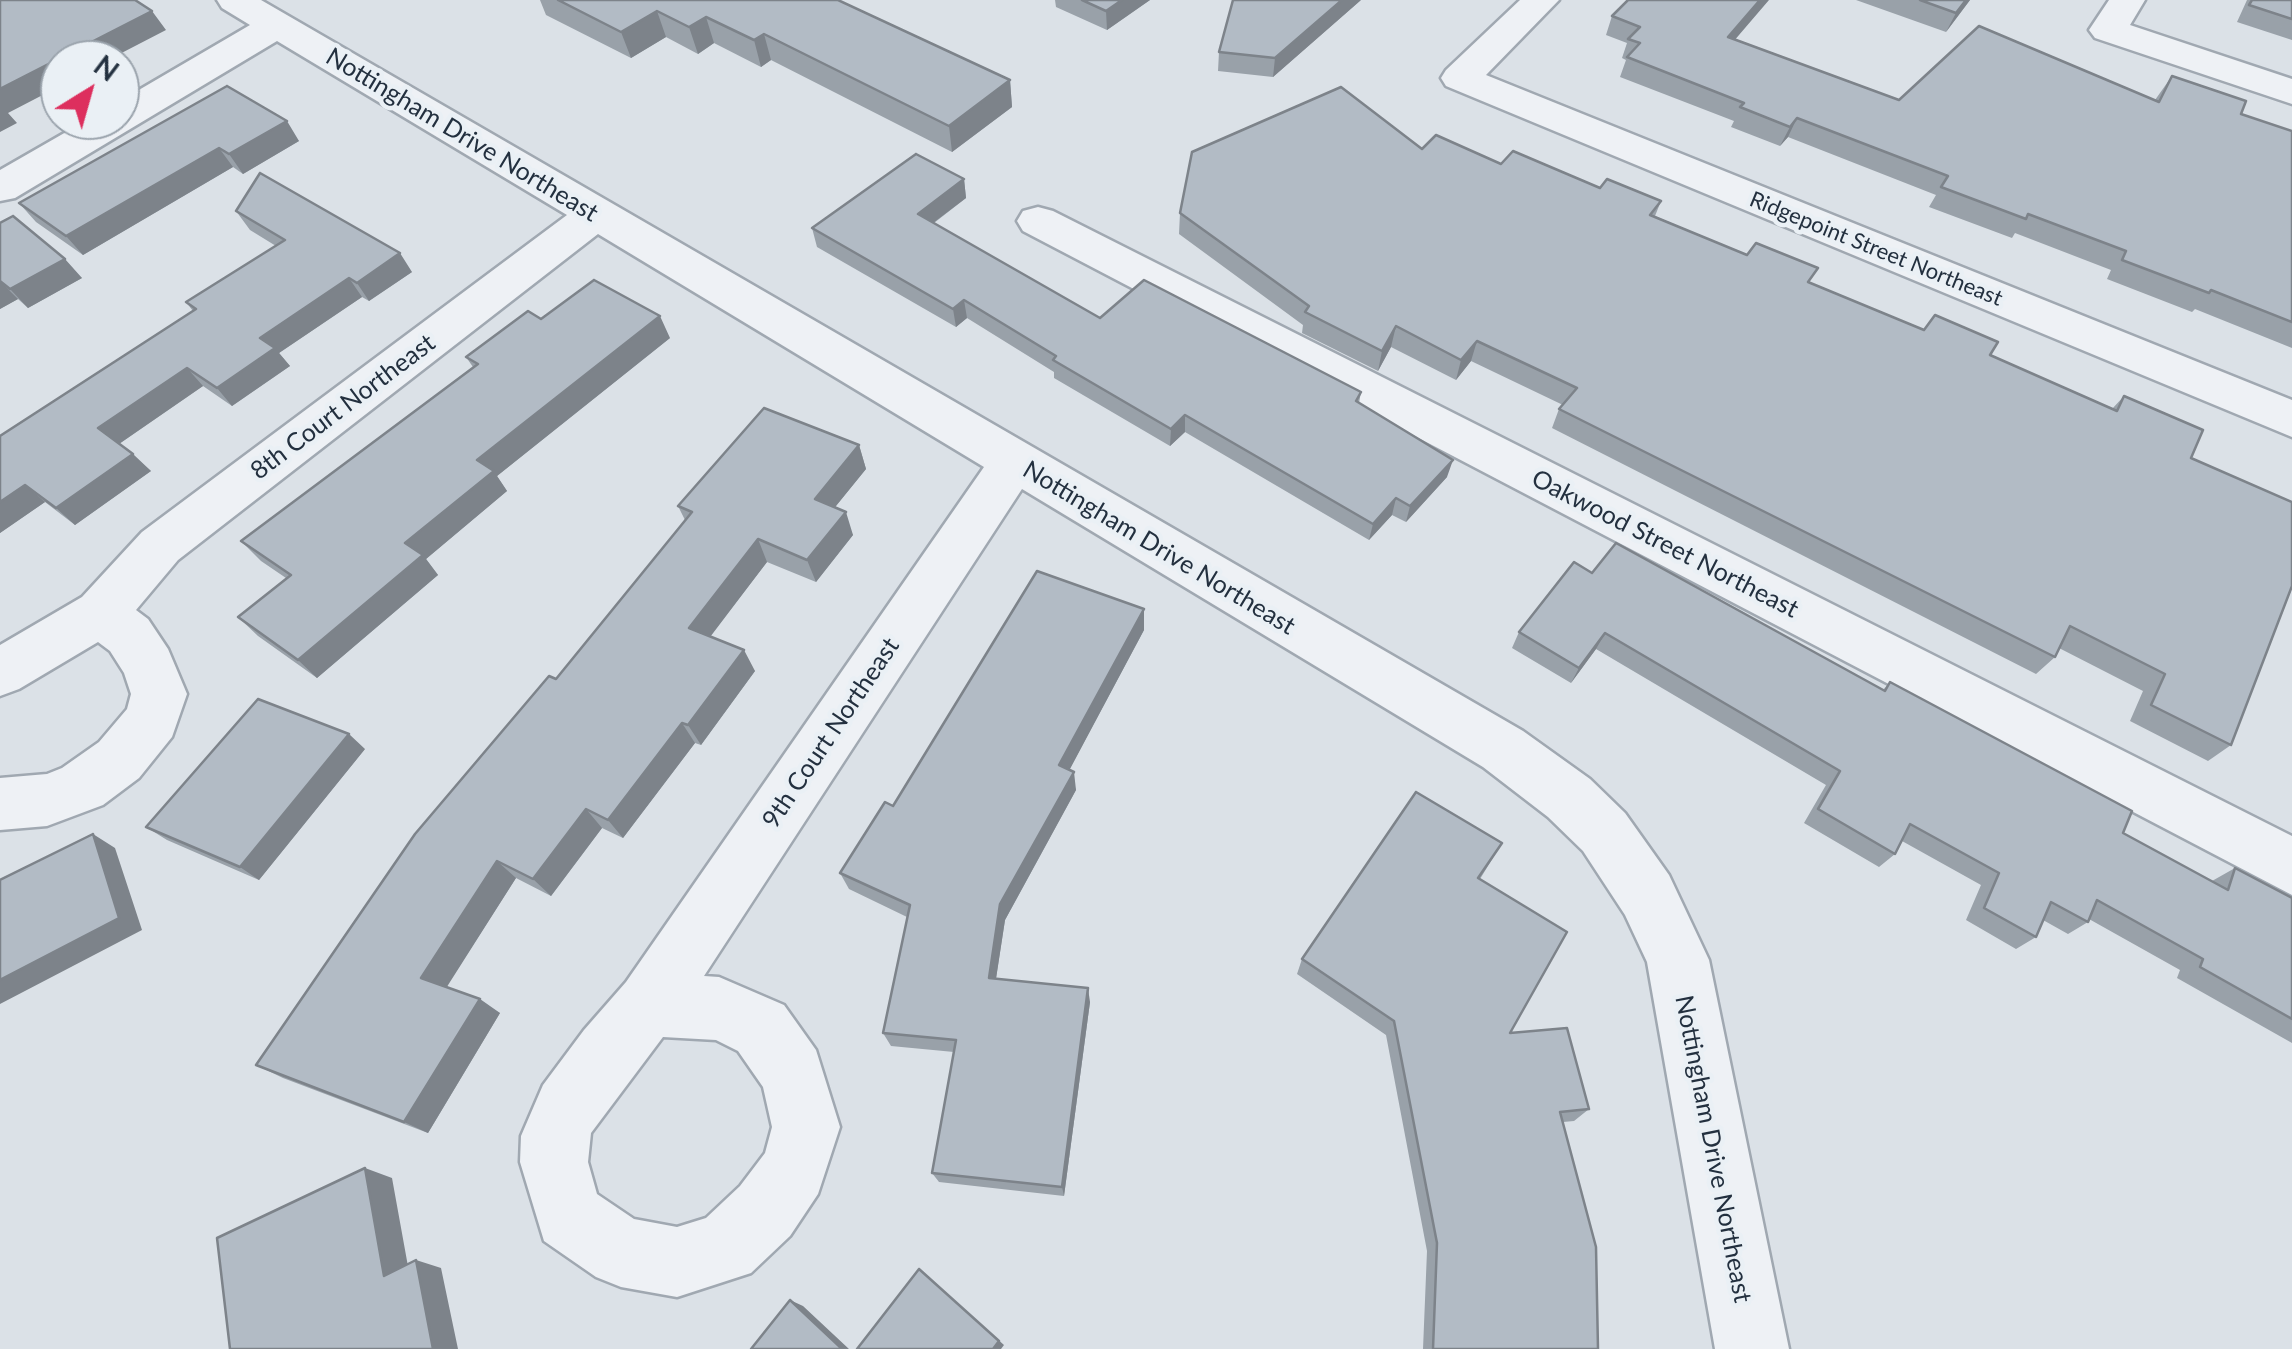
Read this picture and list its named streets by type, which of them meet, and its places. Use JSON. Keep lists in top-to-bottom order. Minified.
{"streets":{"street":["Nottingham Drive Northeast","Ridgepoint Street Northeast","8th Court Northeast","Oakwood Street Northeast","9th Court Northeast"]},"crossings":[["Nottingham Drive Northeast","8th Court Northeast"],["Nottingham Drive Northeast","9th Court Northeast"]],"north":"top right"}
